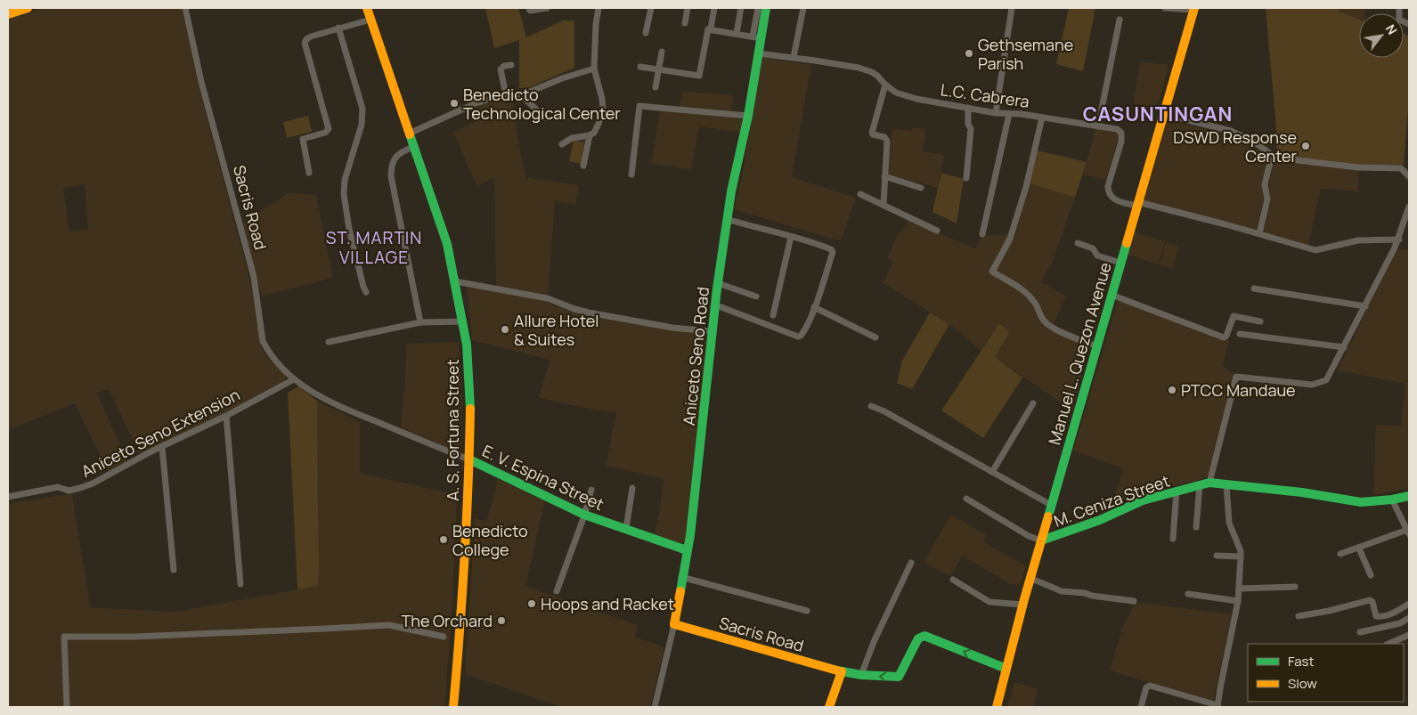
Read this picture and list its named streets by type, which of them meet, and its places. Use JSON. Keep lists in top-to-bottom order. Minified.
{"streets":{"street":["L.C. Cabrera","Sacris Road","Manuel L. Quezon Avenue","Aniceto Seno Road","A. S. Fortuna Street","Aniceto Seno Extension","E. V. Espina Street","M. Ceniza Street"]},"crossings":[["L.C. Cabrera","Manuel L. Quezon Avenue"],["L.C. Cabrera","Aniceto Seno Road"],["Sacris Road","Manuel L. Quezon Avenue"],["Sacris Road","Aniceto Seno Road"],["Sacris Road","Aniceto Seno Extension"],["Sacris Road","E. V. Espina Street"],["Manuel L. Quezon Avenue","M. Ceniza Street"],["Aniceto Seno Road","E. V. Espina Street"],["A. S. Fortuna Street","E. V. Espina Street"]],"districts":["CASUNTINGAN","ST. MARTIN VILLAGE"],"places":["Gethsemane Parish","Benedicto Technological Center","DSWD Response Center","Allure Hotel & Suites","PTCC Mandaue","Benedicto College","Hoops and Racket","The Orchard"],"legend":["Fast","Slow"],"north":"top right"}
